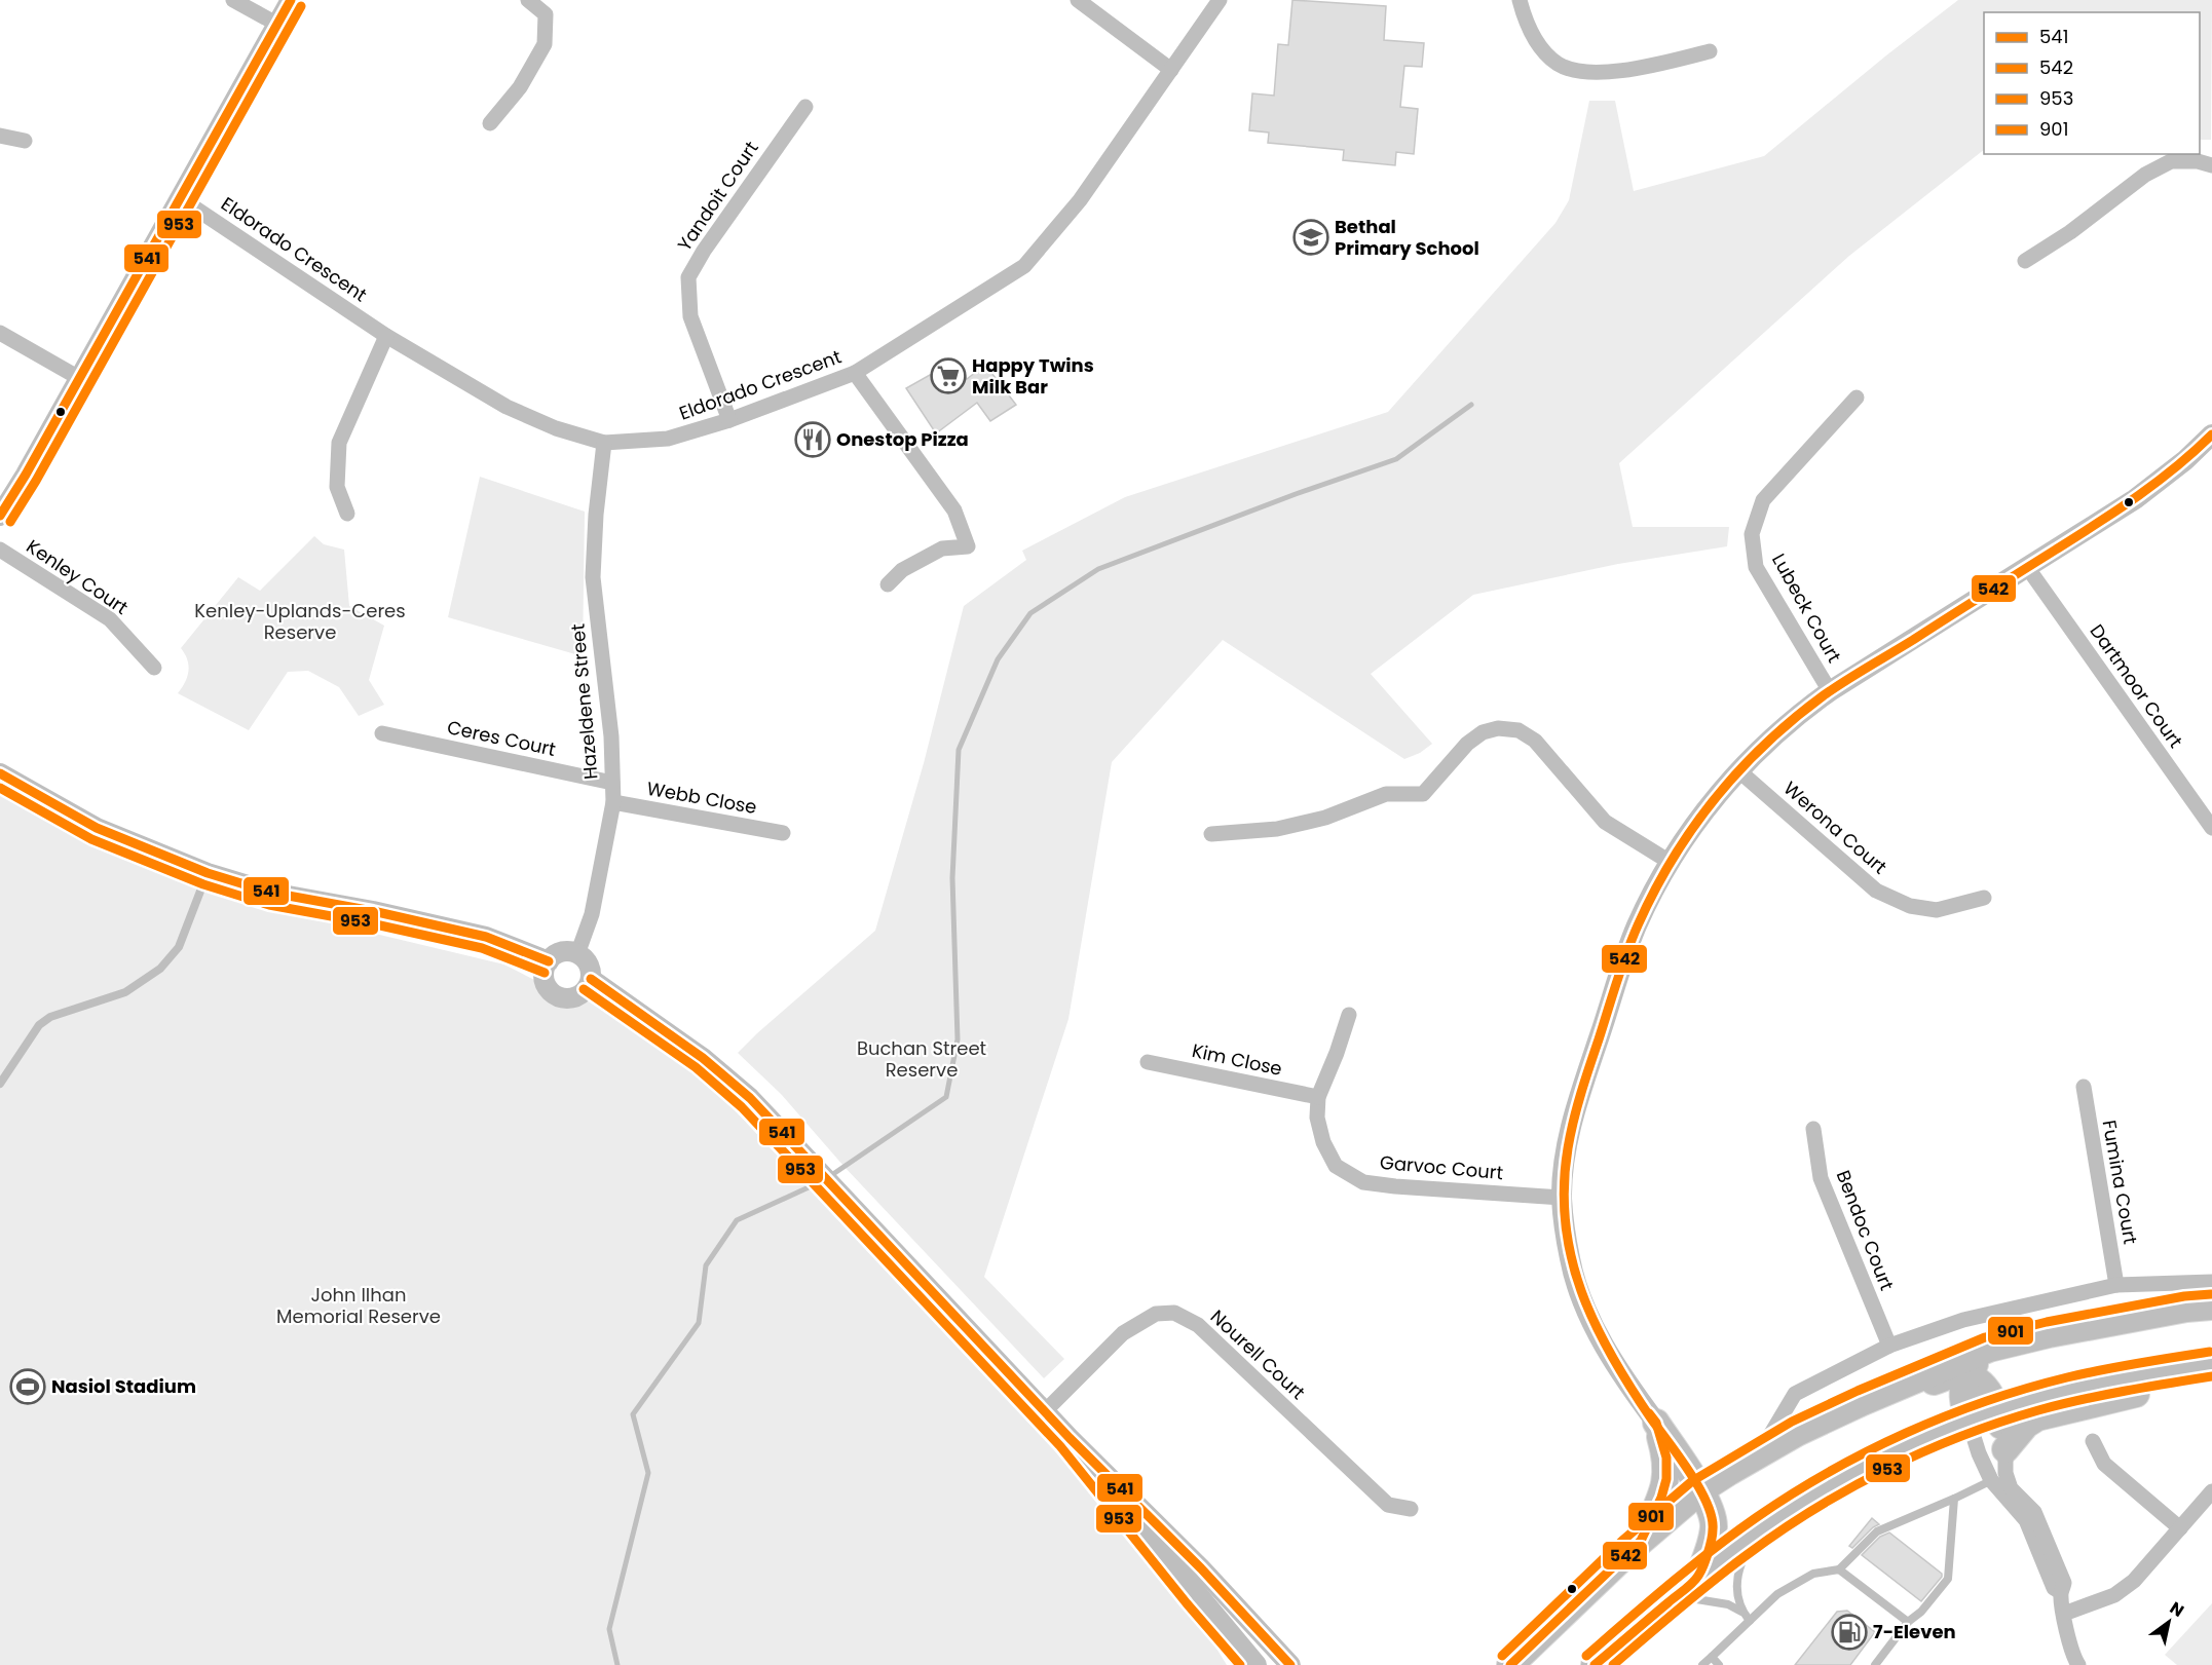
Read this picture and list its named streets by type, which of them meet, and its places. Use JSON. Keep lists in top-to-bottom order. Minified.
{"streets":{"street":["Yandoit Court","Eldorado Crescent","Kenley Court","Lubeck Court","Dartmoor Court","Hazeldene Street","Ceres Court","Webb Close","Werona Court","Kim Close","Garvoc Court","Fumina Court","Bendoc Court","Nourell Court"]},"crossings":[["Yandoit Court","Eldorado Crescent"],["Eldorado Crescent","Hazeldene Street"],["Hazeldene Street","Ceres Court"],["Hazeldene Street","Webb Close"],["Kim Close","Garvoc Court"]],"parks":["Kenley-Uplands-Ceres Reserve","Buchan Street Reserve","John Ilhan Memorial Reserve"],"places":{"school or university":["Bethal Primary School"],"supermarket":["Happy Twins Milk Bar"],"restaurant":["Onestop Pizza"],"sports":["Nasiol Stadium"],"fuel station":["7-Eleven"]},"lines":["transit line 541","transit line 953","transit line 542","transit line 901"],"legend":["541","542","953","901"],"north":"top right"}
